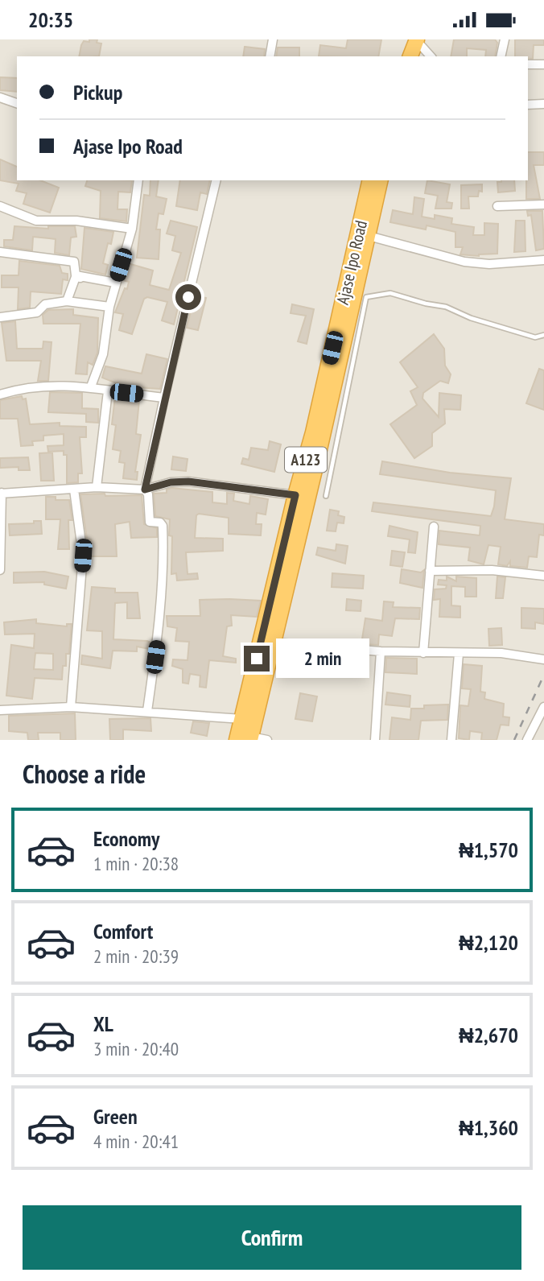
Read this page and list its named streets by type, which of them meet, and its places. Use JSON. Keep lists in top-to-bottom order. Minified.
{"streets":{"highway":["Ajase Ipo Road","A123"]},"page":{"status":"20:35","banner":["Pickup","Ajase Ipo Road"],"bubble":"2 min","heading":"Choose a ride","list":[{"name":"Economy","note":"1 min · 20:38","value":"₦1,570"},{"name":"Comfort","note":"2 min · 20:39","value":"₦2,120"},{"name":"XL","note":"3 min · 20:40","value":"₦2,670"},{"name":"Green","note":"4 min · 20:41","value":"₦1,360"}],"buttons":"Confirm"}}
